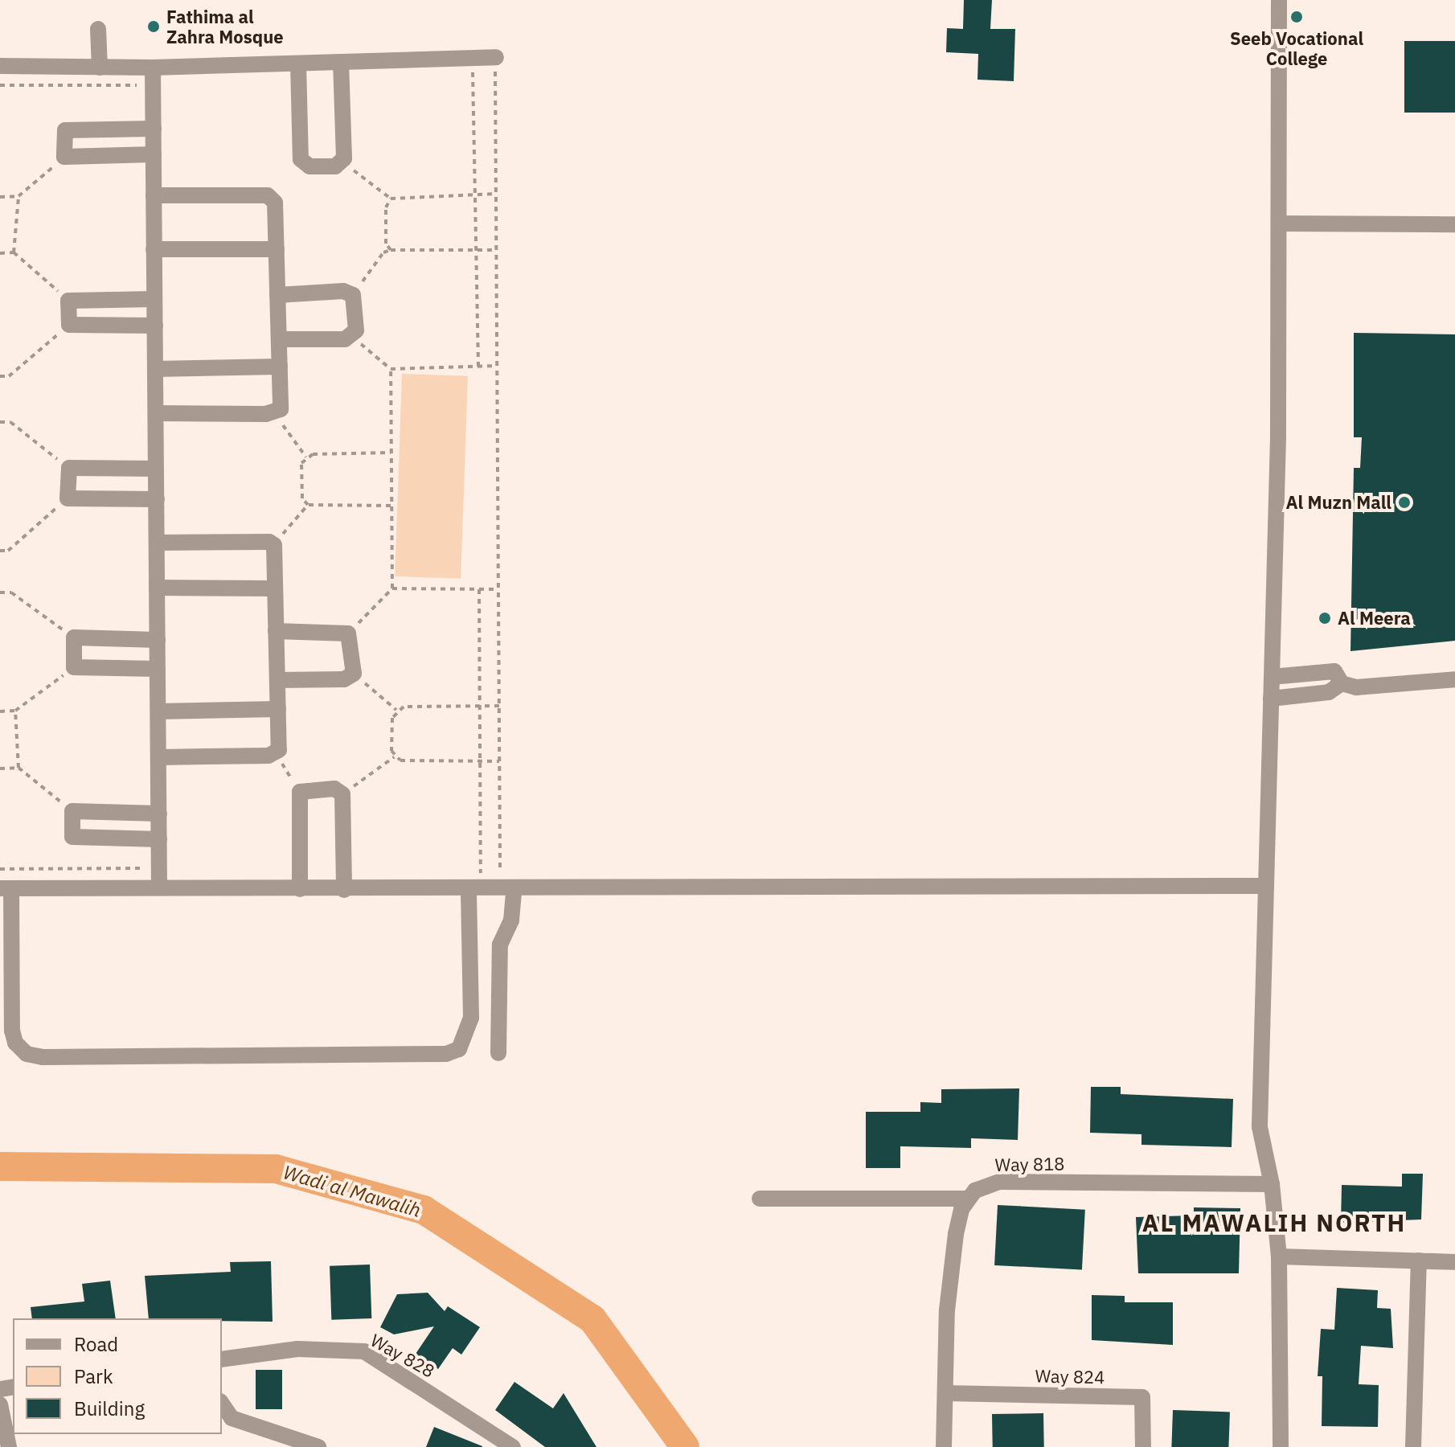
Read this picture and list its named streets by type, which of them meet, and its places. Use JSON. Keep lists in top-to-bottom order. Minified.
{"streets":{"street":["Way 818","Way 828","Way 824"]},"districts":["AL MAWALIH NORTH"],"water":["Wadi al Mawalih"],"places":["Seeb Vocational College","Fathima al Zahra Mosque","Al Muzn Mall","Al Meera"],"legend":["Road","Park","Building"]}
